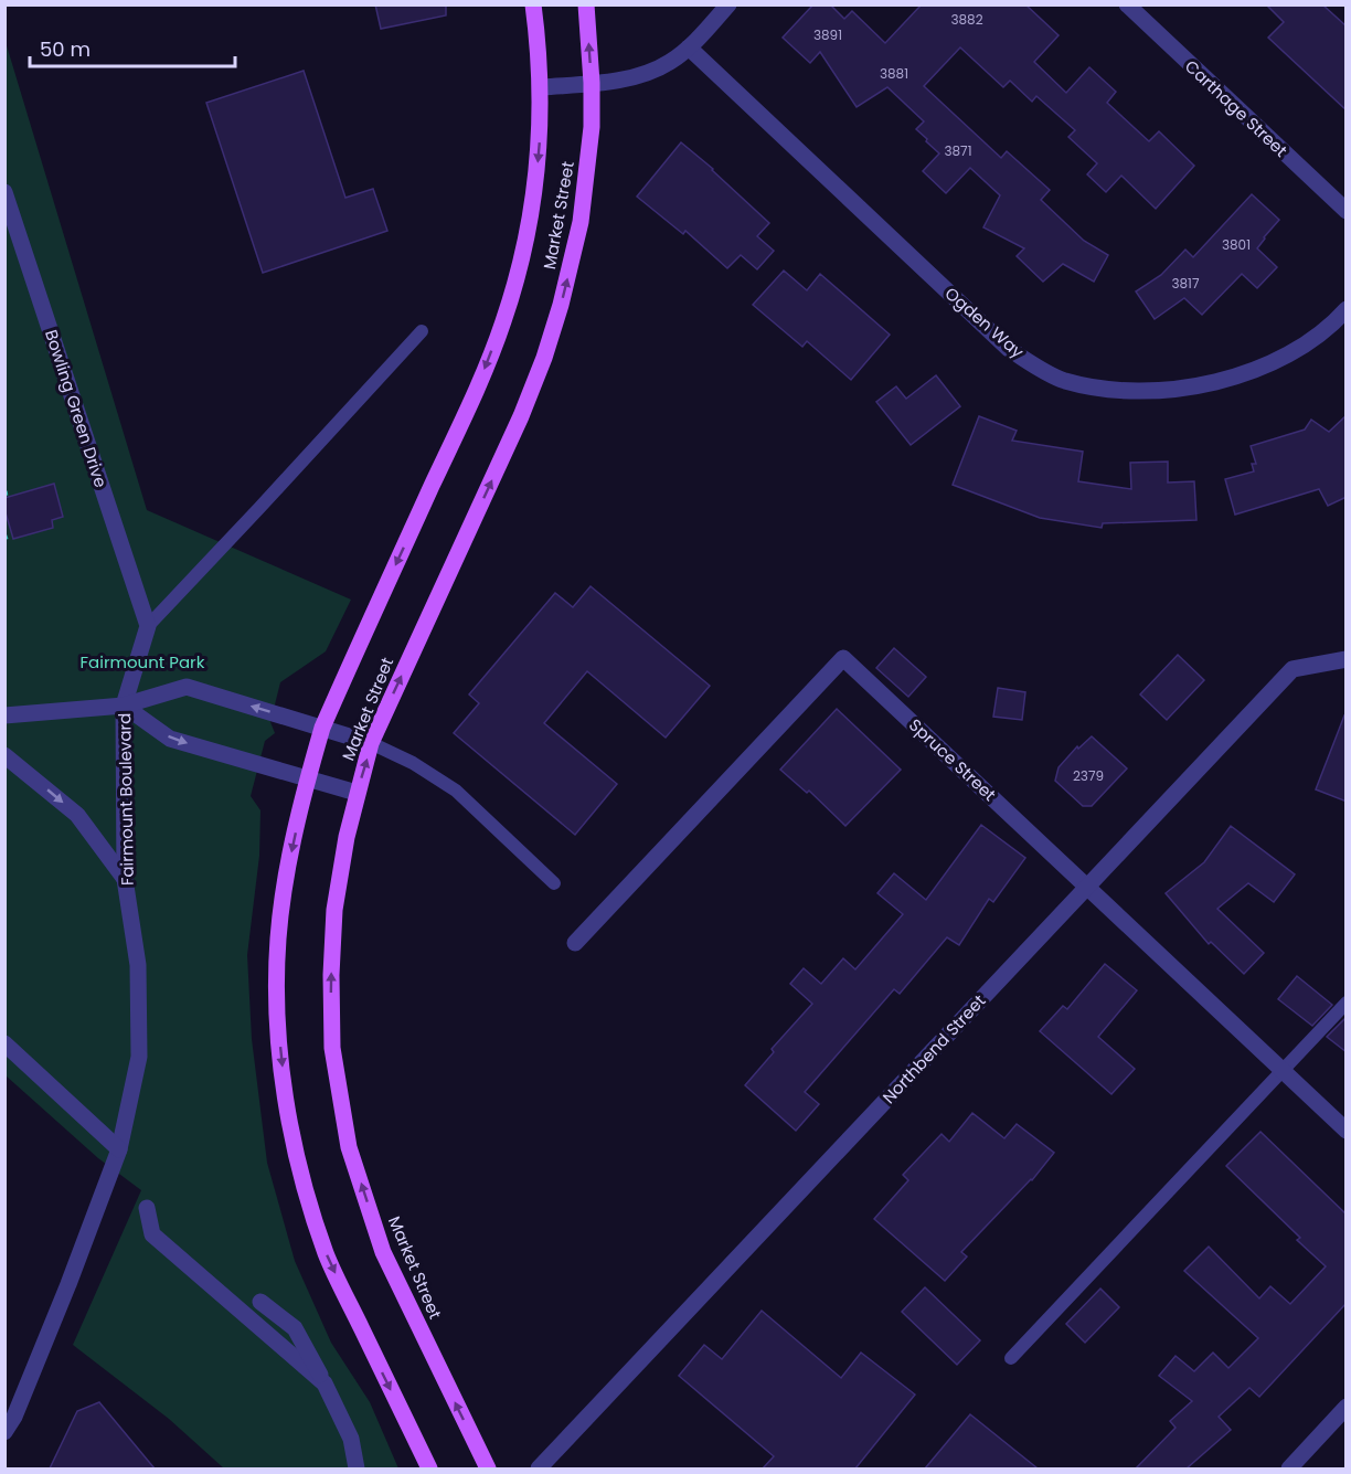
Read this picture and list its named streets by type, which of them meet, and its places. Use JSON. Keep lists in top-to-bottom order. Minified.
{"streets":{"main road":["Market Street"],"street":["Carthage Street","Ogden Way","Bowling Green Drive","Spruce Street","Fairmount Boulevard","Northbend Street"]},"crossings":[["Bowling Green Drive","Fairmount Boulevard"],["Spruce Street","Northbend Street"]],"parks":["Fairmount Park"],"house_numbers":["3882","3891","3881","3871","3801","3817","2379"],"scale_bar":"50 m"}
